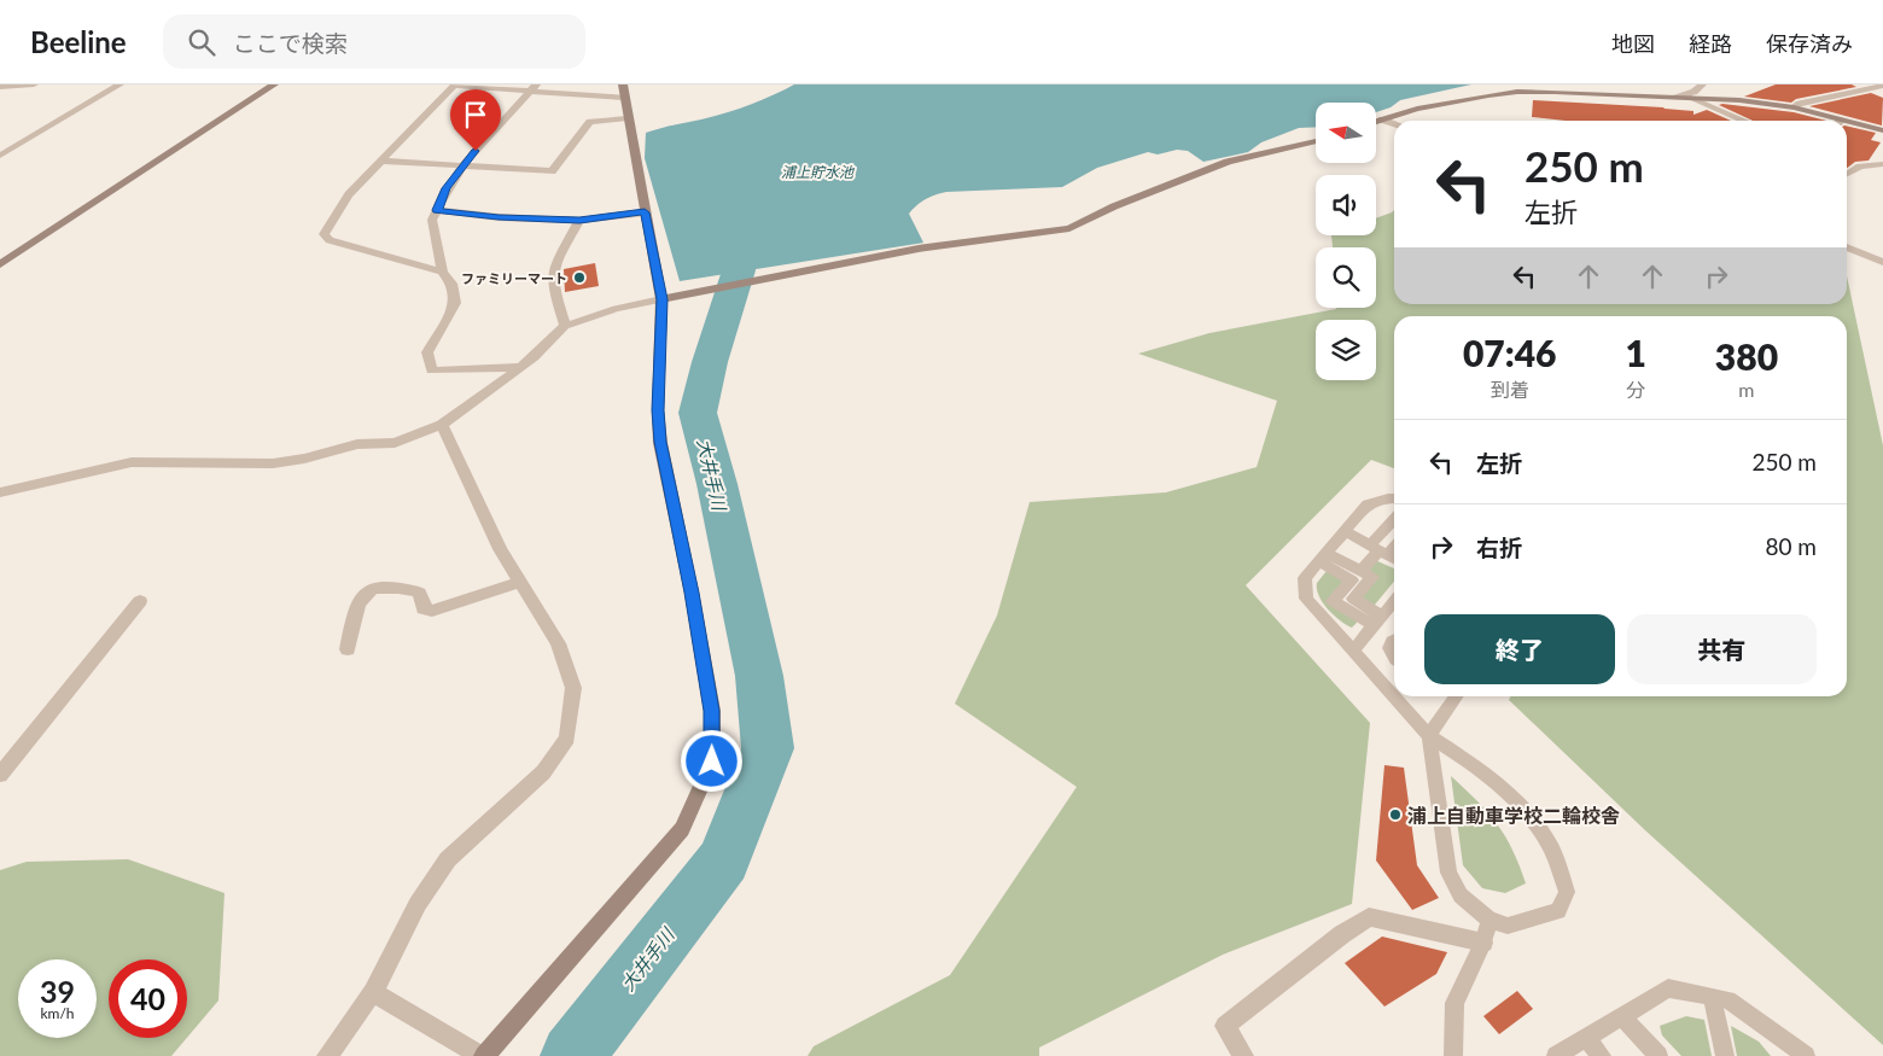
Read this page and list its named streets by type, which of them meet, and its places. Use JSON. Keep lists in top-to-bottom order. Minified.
{"water":["浦上貯水池","大井手川"],"places":["ファミリーマート","浦上自動車学校二輪校舎"],"north":"left","page":{"header":"Beeline","search":"ここで検索","nav":["地図","経路","保存済み"],"turn":["250 m","左折"],"eta":["07:46","到着","1","分","380","m"],"list":[{"name":"左折","value":"250 m"},{"name":"右折","value":"80 m"}],"buttons":["終了","共有"],"speed":"39 km/h","limit":"40"}}
